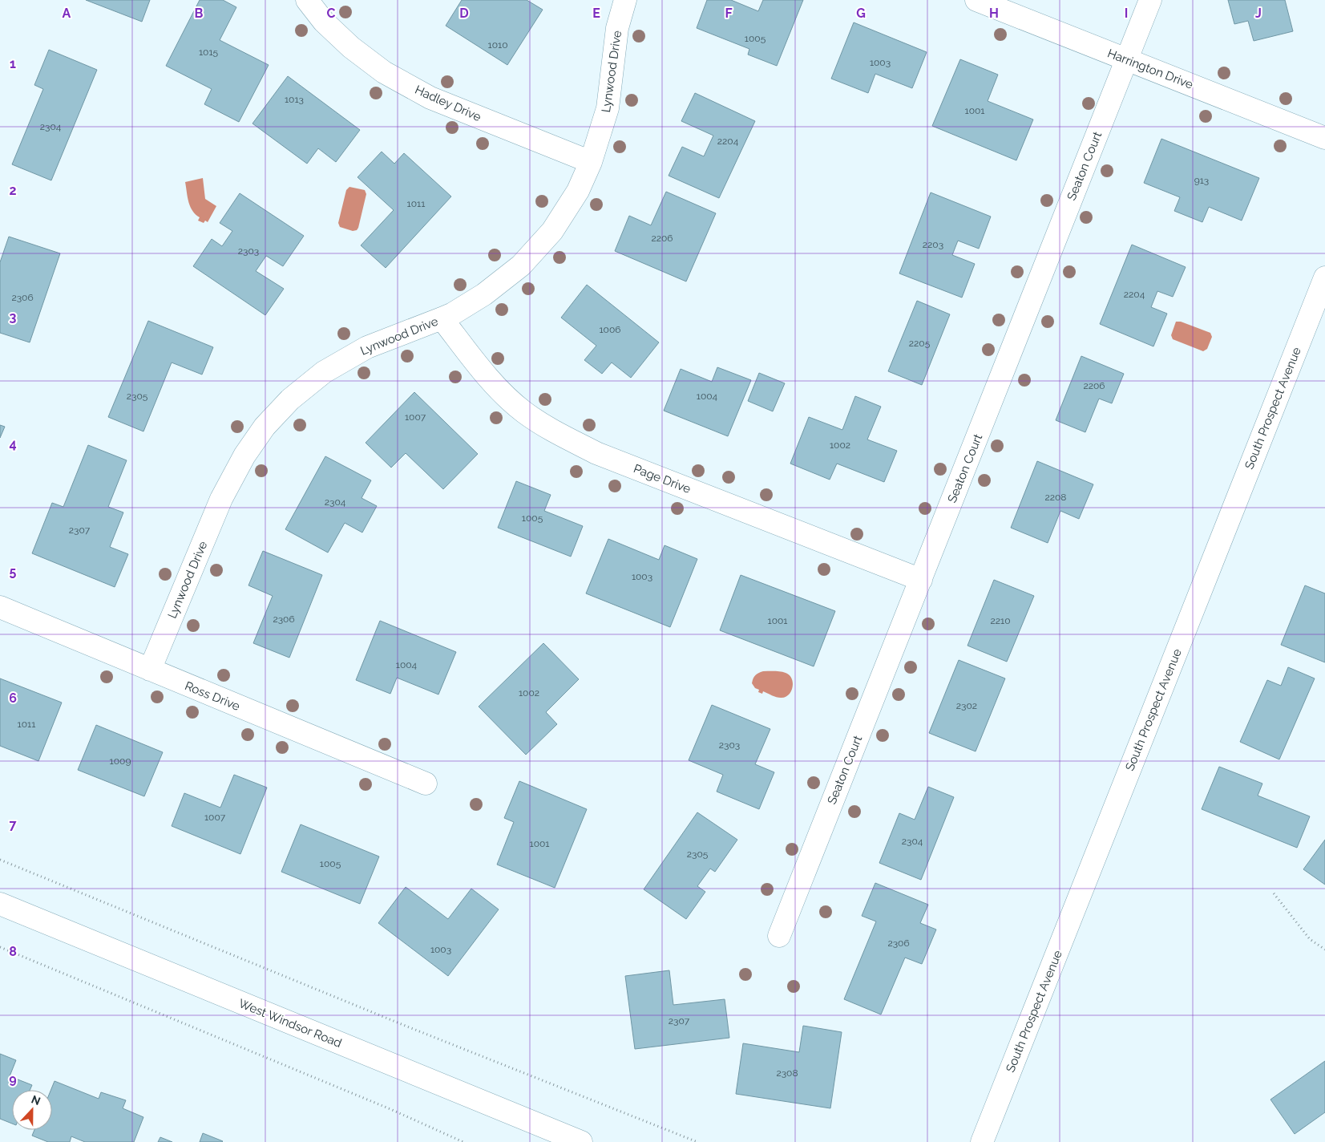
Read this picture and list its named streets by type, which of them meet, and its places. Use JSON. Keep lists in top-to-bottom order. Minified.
{"streets":{"street":["Harrington Drive","Lynwood Drive","Hadley Drive","Seaton Court","South Prospect Avenue","Page Drive","Ross Drive","West Windsor Road"]},"crossings":[["Harrington Drive","Seaton Court"],["Lynwood Drive","Hadley Drive"],["Lynwood Drive","Page Drive"],["Lynwood Drive","Ross Drive"],["Seaton Court","Page Drive"]],"house_numbers":["1005","1010","1015","1003","1013","1001","2304","2204","913","1011","2206","2203","2303","2204","2306","1006","2205","2206","2305","1004","1007","1002","2208","2304","1005","2307","1003","2306","1001","2210","1004","1002","2302","1011","2303","1009","1007","2304","1001","2305","1005","2306","1003","2307","2308"],"north":"top","grid":{"columns":["A","B","C","D","E","F","G","H","I","J"],"rows":["1","2","3","4","5","6","7","8","9"]}}
